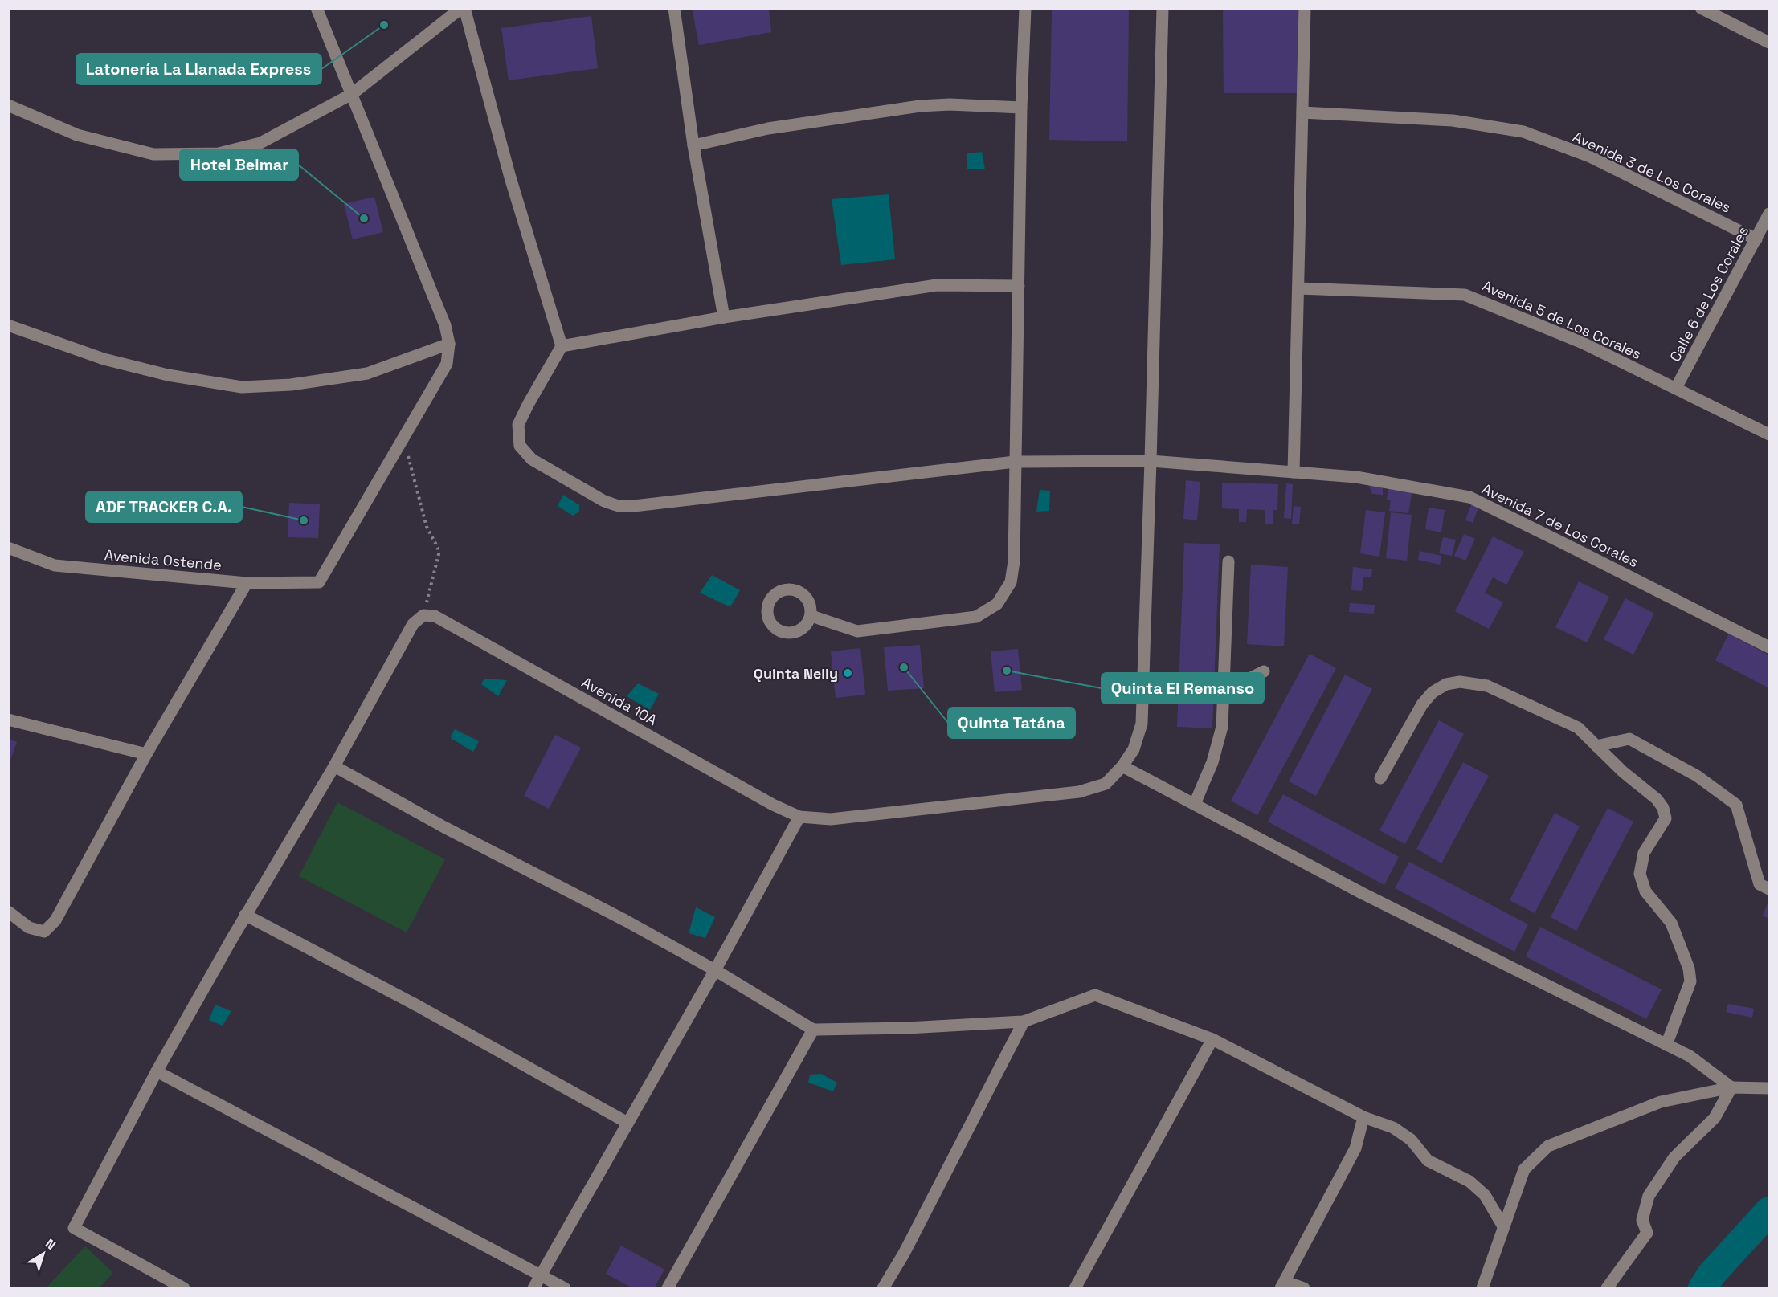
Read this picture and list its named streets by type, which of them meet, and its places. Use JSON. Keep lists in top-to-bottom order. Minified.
{"streets":{"street":["Avenida 3 de Los Corales","Calle 6 de Los Corales","Avenida 5 de Los Corales","Avenida 7 de Los Corales","Avenida Ostende","Avenida 10A"]},"crossings":[["Avenida 3 de Los Corales","Calle 6 de Los Corales"],["Calle 6 de Los Corales","Avenida 5 de Los Corales"]],"places":["Latonería La Llanada Express","Hotel Belmar","ADF TRACKER C.A.","Quinta Tatána","Quinta El Remanso","Quinta Nelly"],"north":"top right"}
